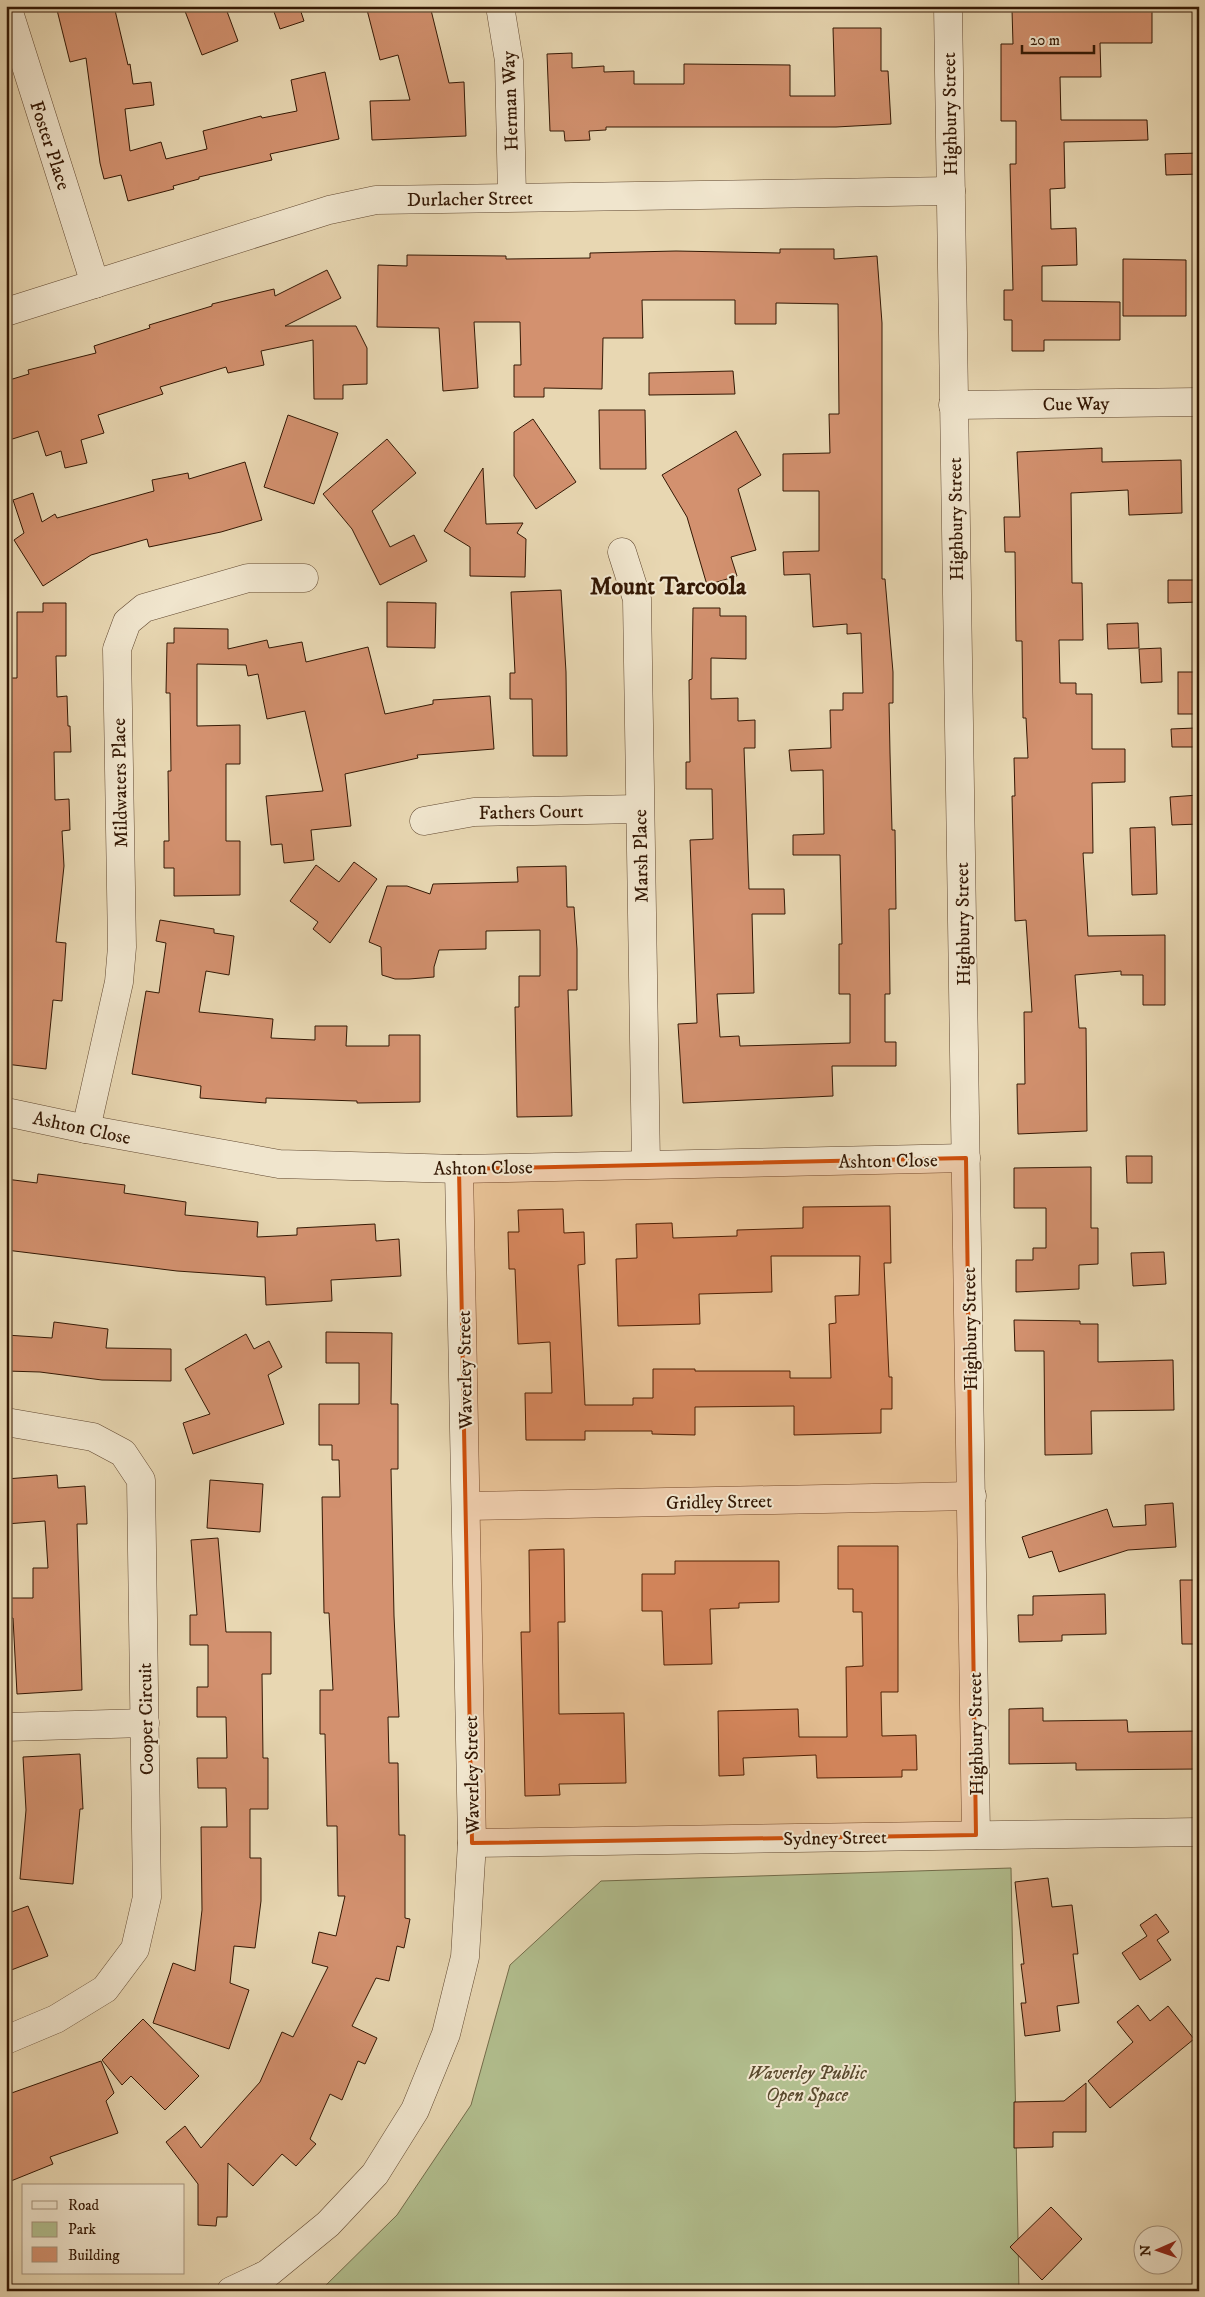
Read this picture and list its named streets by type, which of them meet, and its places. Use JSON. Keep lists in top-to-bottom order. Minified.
{"streets":{"street":["Herman Way","Highbury Street","Foster Place","Durlacher Street","Cue Way","Mildwaters Place","Fathers Court","Marsh Place","Ashton Close","Waverley Street","Gridley Street","Cooper Circuit","Sydney Street"]},"crossings":[["Herman Way","Durlacher Street"],["Highbury Street","Durlacher Street"],["Highbury Street","Cue Way"],["Highbury Street","Ashton Close"],["Highbury Street","Gridley Street"],["Highbury Street","Sydney Street"],["Foster Place","Durlacher Street"],["Mildwaters Place","Ashton Close"],["Fathers Court","Marsh Place"],["Marsh Place","Ashton Close"],["Ashton Close","Waverley Street"],["Waverley Street","Gridley Street"],["Waverley Street","Sydney Street"]],"districts":["Mount Tarcoola"],"parks":["Waverley Public Open Space"],"legend":["Road","Park","Building"],"scale_bar":"20 m","north":"left"}
